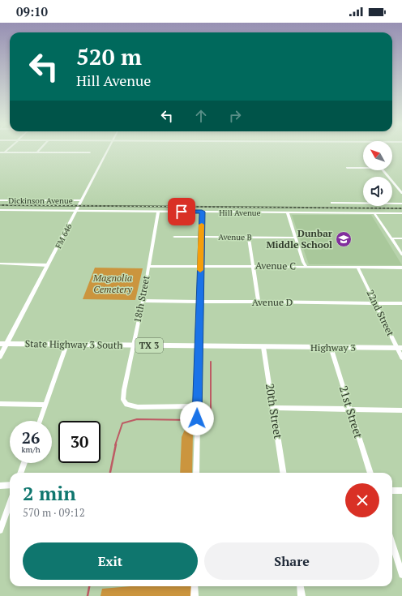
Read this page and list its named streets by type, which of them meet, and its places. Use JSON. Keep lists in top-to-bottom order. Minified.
{"streets":{"main road":["FM 646","State Highway 3 South","TX 3","Highway 3"],"street":["Dickinson Avenue","Hill Avenue","Avenue B","Avenue C","18th Street","Avenue D","22nd Street","20th Street","21st Street"]},"crossings":[["Dickinson Avenue","FM 646"],["Hill Avenue","FM 646"],["Hill Avenue","18th Street"],["FM 646","State Highway 3 South"],["Avenue C","18th Street"],["Avenue C","22nd Street"],["18th Street","Avenue D"],["18th Street","State Highway 3 South"],["Avenue D","22nd Street"],["22nd Street","Highway 3"],["State Highway 3 South","Highway 3"],["State Highway 3 South","20th Street"],["Highway 3","20th Street"],["Highway 3","21st Street"]],"parks":["Magnolia Cemetery"],"places":{"school or university":["Dunbar Middle School"]},"north":"top left","page":{"status":"09:10","turn":["520 m","Hill Avenue"],"speed":"26 km/h","limit":"30","heading":["2 min","570 m · 09:12"],"buttons":["Exit","Share"]}}
